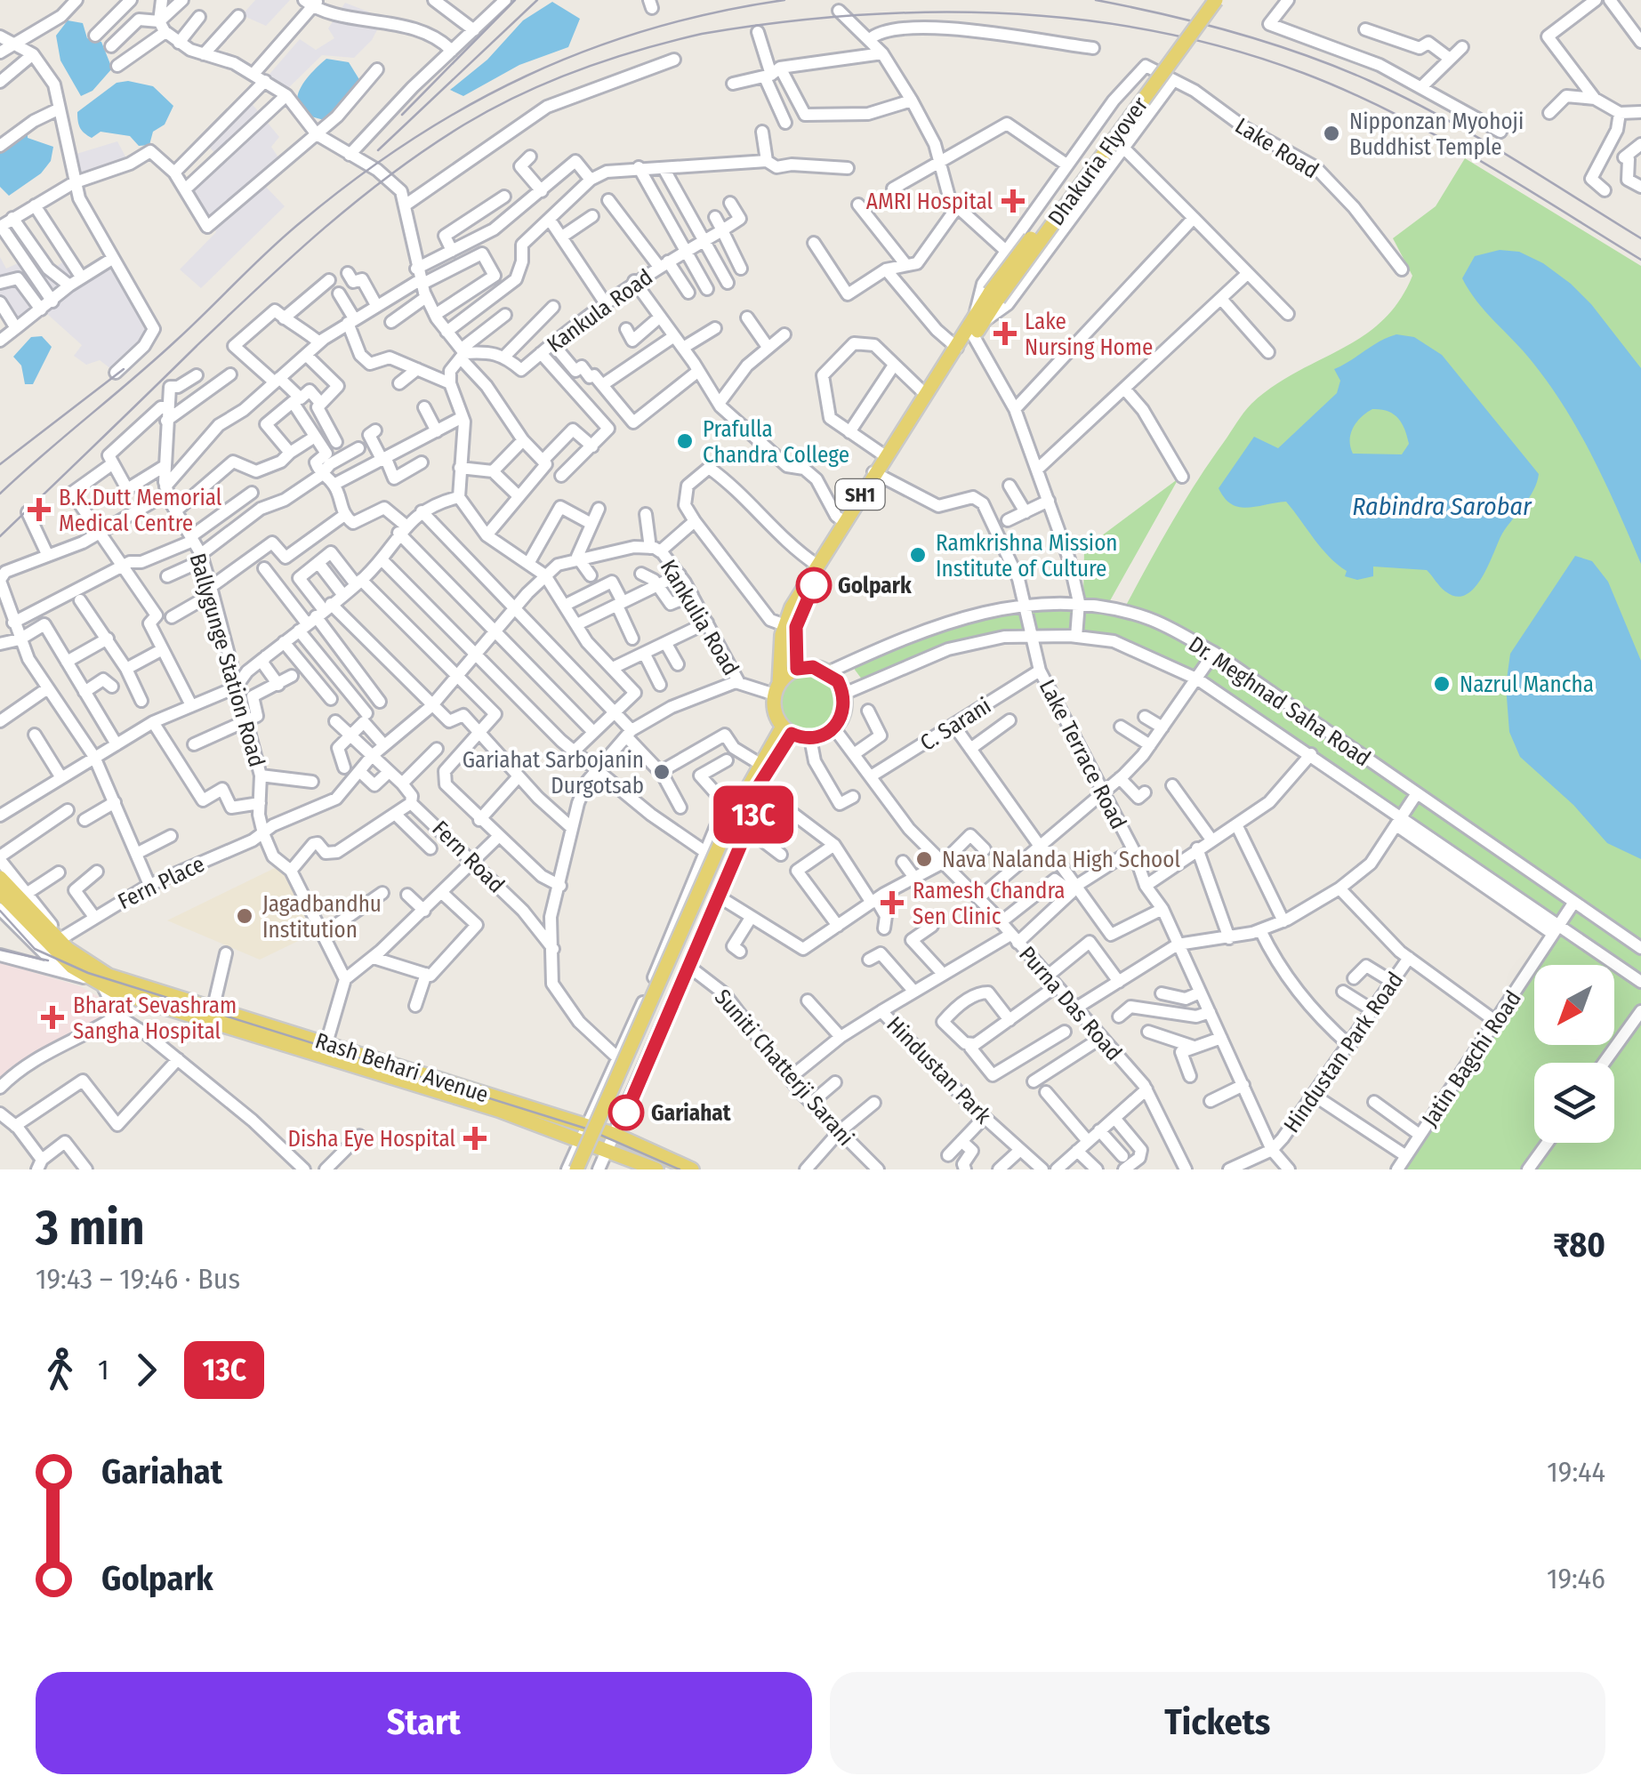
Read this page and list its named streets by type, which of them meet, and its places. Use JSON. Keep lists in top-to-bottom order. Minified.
{"streets":{"main road":["Dhakuria Flyover","SH1","Rash Behari Avenue"],"street":["Lake Road","Kankula Road","Kankulia Road","Ballygunge Station Road","Dr. Meghnad Saha Road","C. Sarani","Lake Terrace Road","Fern Road","Fern Place","Purna Das Road","Hindustan Park Road","Jatin Bagchi Road","Suniti Chatterji Sarani","Hindustan Park"]},"crossings":[["Dhakuria Flyover","SH1"],["SH1","Dr. Meghnad Saha Road"],["SH1","Lake Terrace Road"],["SH1","Purna Das Road"],["Kankulia Road","Fern Place"],["Ballygunge Station Road","Fern Place"],["Dr. Meghnad Saha Road","Lake Terrace Road"],["Dr. Meghnad Saha Road","Purna Das Road"],["Dr. Meghnad Saha Road","Jatin Bagchi Road"],["C. Sarani","Lake Terrace Road"],["C. Sarani","Purna Das Road"],["Lake Terrace Road","Hindustan Park Road"],["Fern Place","Rash Behari Avenue"],["Suniti Chatterji Sarani","Hindustan Park"]],"water":["Rabindra Sarobar"],"places":{"other":["Nipponzan Myohoji Buddhist Temple","Prafulla Chandra College","Ramkrishna Mission Institute of Culture","Golpark","Nazrul Mancha","Gariahat Sarbojanin Durgotsab","Nava Nalanda High School","Jagadbandhu Institution","Gariahat"],"health":["AMRI Hospital","Lake Nursing Home","B.K.Dutt Memorial Medical Centre","Ramesh Chandra Sen Clinic","Bharat Sevashram Sangha Hospital","Disha Eye Hospital"]},"lines":["bus line 13C"],"north":"bottom left","page":{"on_map":"13C","heading":["3 min","19:43 – 19:46 · Bus","₹80"],"legs":["1","13C"],"list":[{"name":"Gariahat","value":"19:44"},{"name":"Golpark","value":"19:46"}],"buttons":["Start","Tickets"]}}
